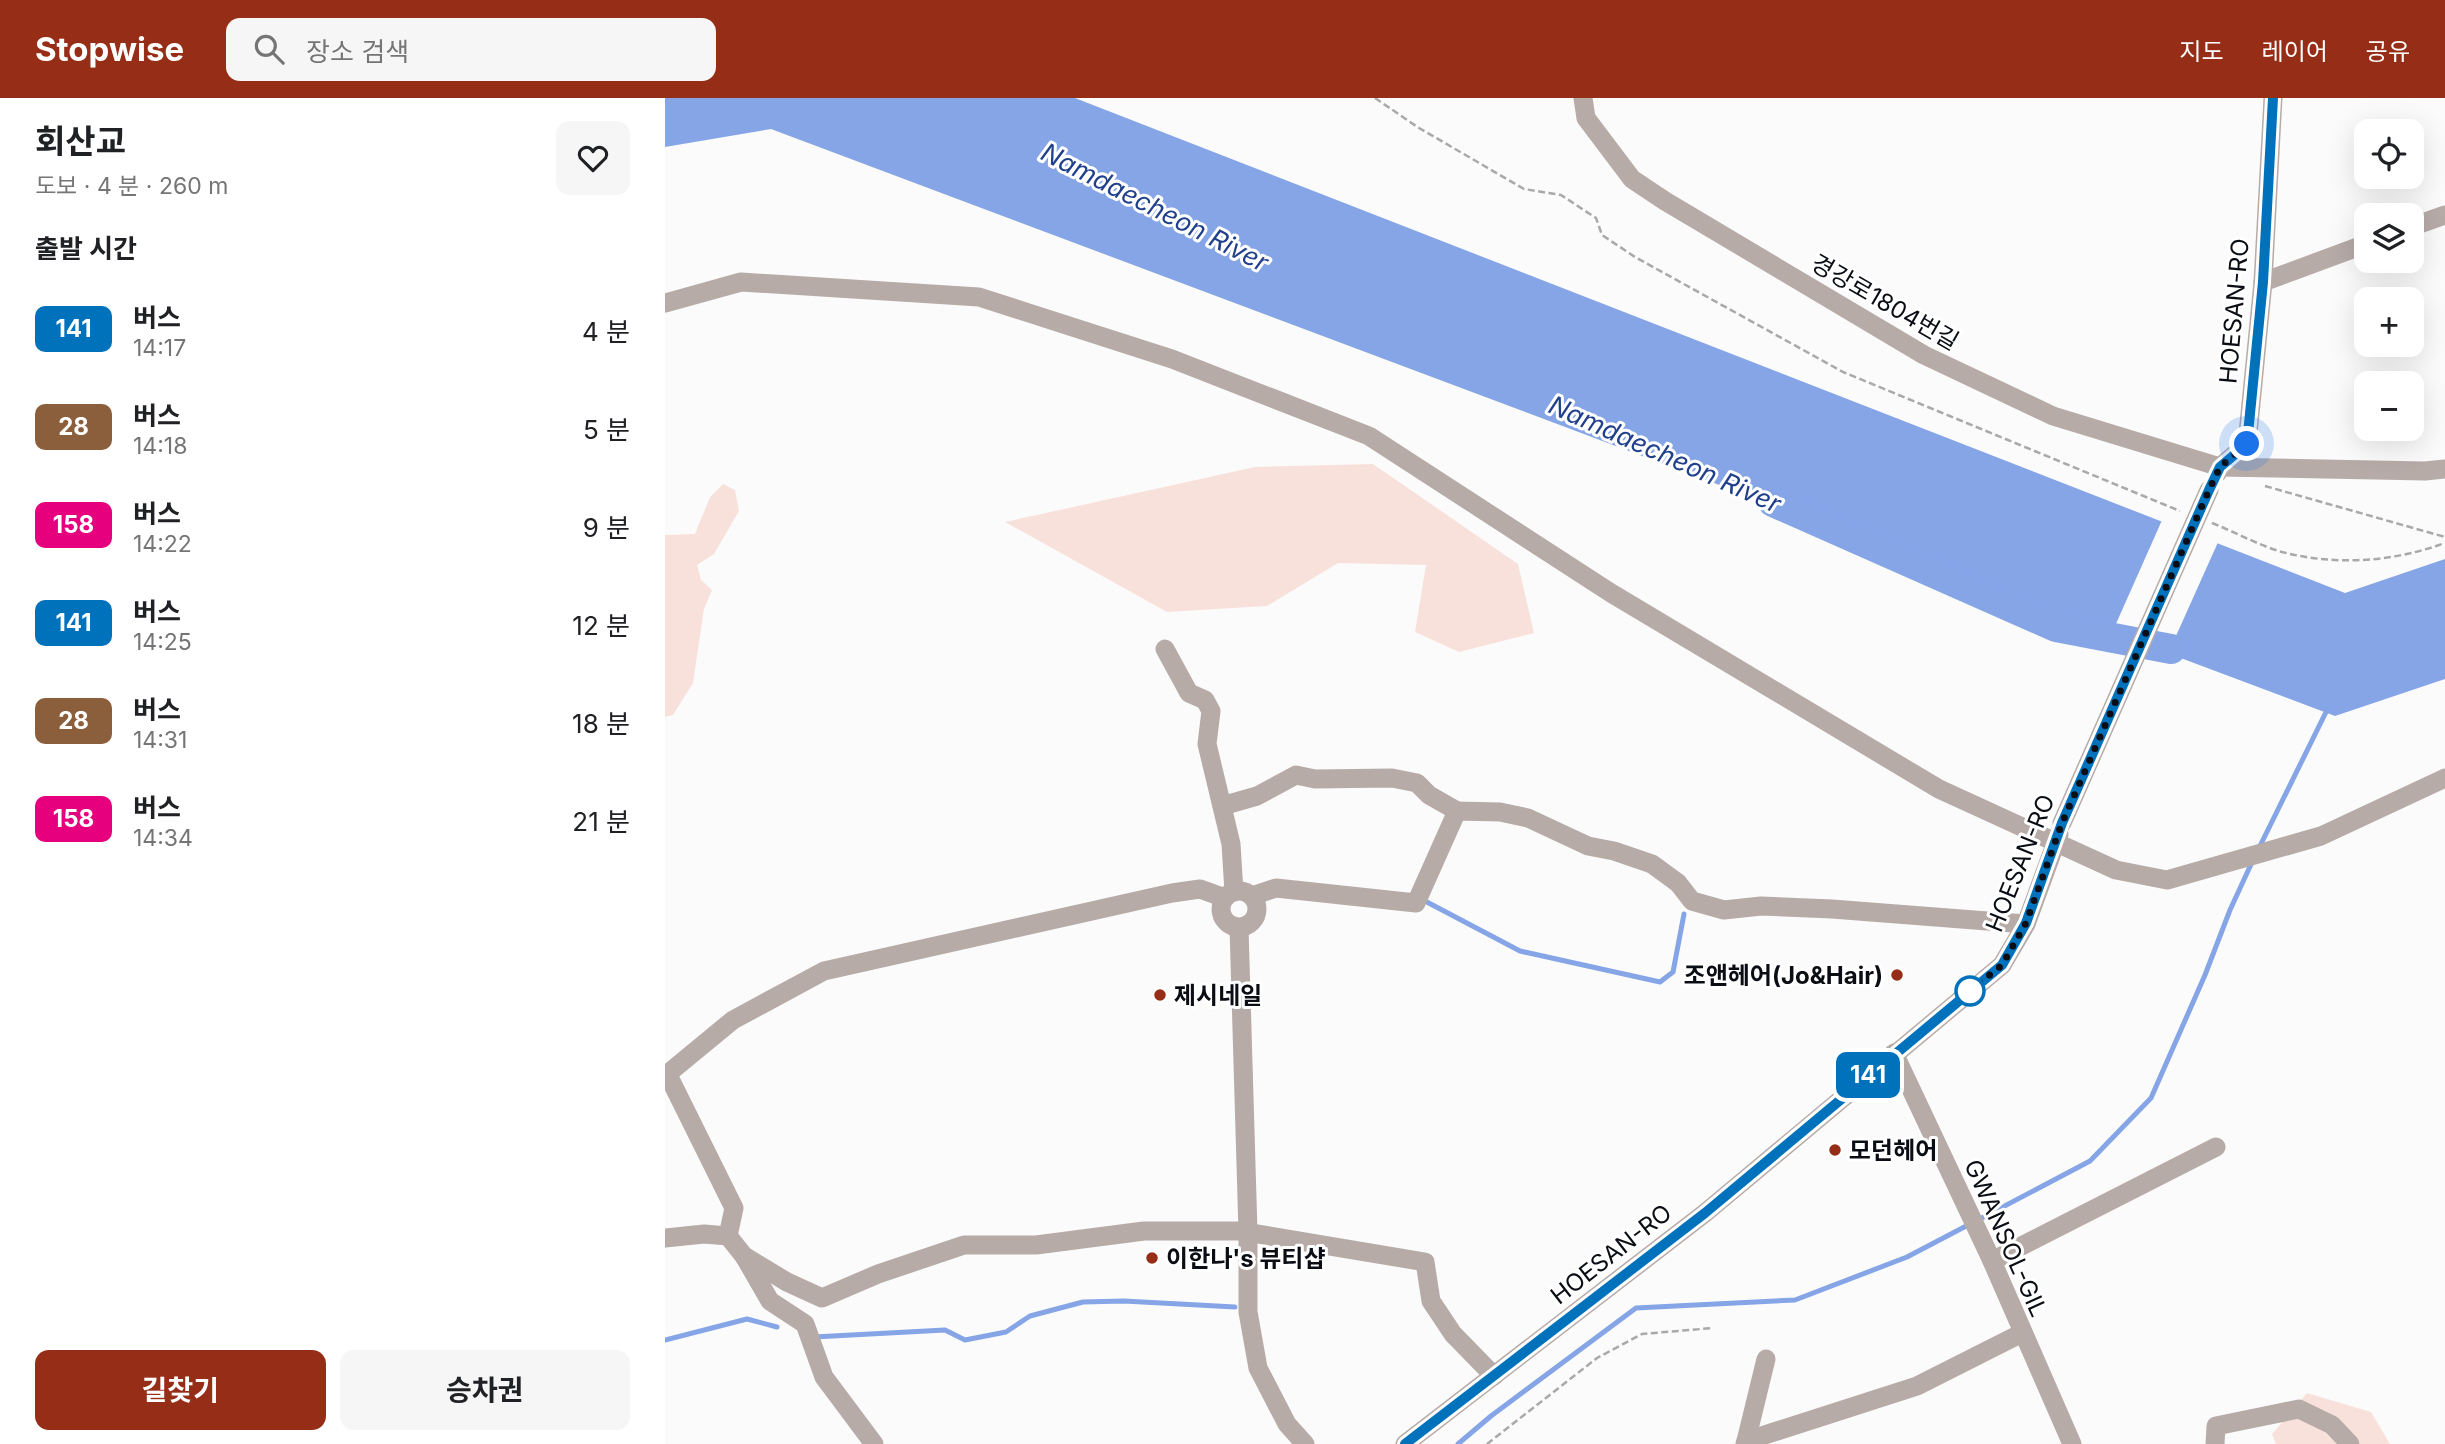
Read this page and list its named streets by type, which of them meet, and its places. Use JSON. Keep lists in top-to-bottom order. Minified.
{"streets":{"street":["경강로1804번길","HOESAN-RO","GWANSOL-GIL"]},"crossings":[["경강로1804번길","HOESAN-RO"],["HOESAN-RO","GWANSOL-GIL"]],"water":["Namdaecheon River"],"places":["조앤헤어(Jo&Hair)","제시네일","모던헤어","이한나's 뷰티샵"],"lines":["bus line 141"],"page":{"header":"Stopwise","search":"장소 검색","nav":["지도","레이어","공유"],"heading":[["회산교","도보 · 4 분 · 260 m"],"출발 시간"],"on_map":"141","map_buttons":["+","−"],"list":[{"mark":"141","name":"버스","note":"14:17","value":"4 분"},{"mark":"28","name":"버스","note":"14:18","value":"5 분"},{"mark":"158","name":"버스","note":"14:22","value":"9 분"},{"mark":"141","name":"버스","note":"14:25","value":"12 분"},{"mark":"28","name":"버스","note":"14:31","value":"18 분"},{"mark":"158","name":"버스","note":"14:34","value":"21 분"}],"buttons":["길찾기","승차권"]}}
